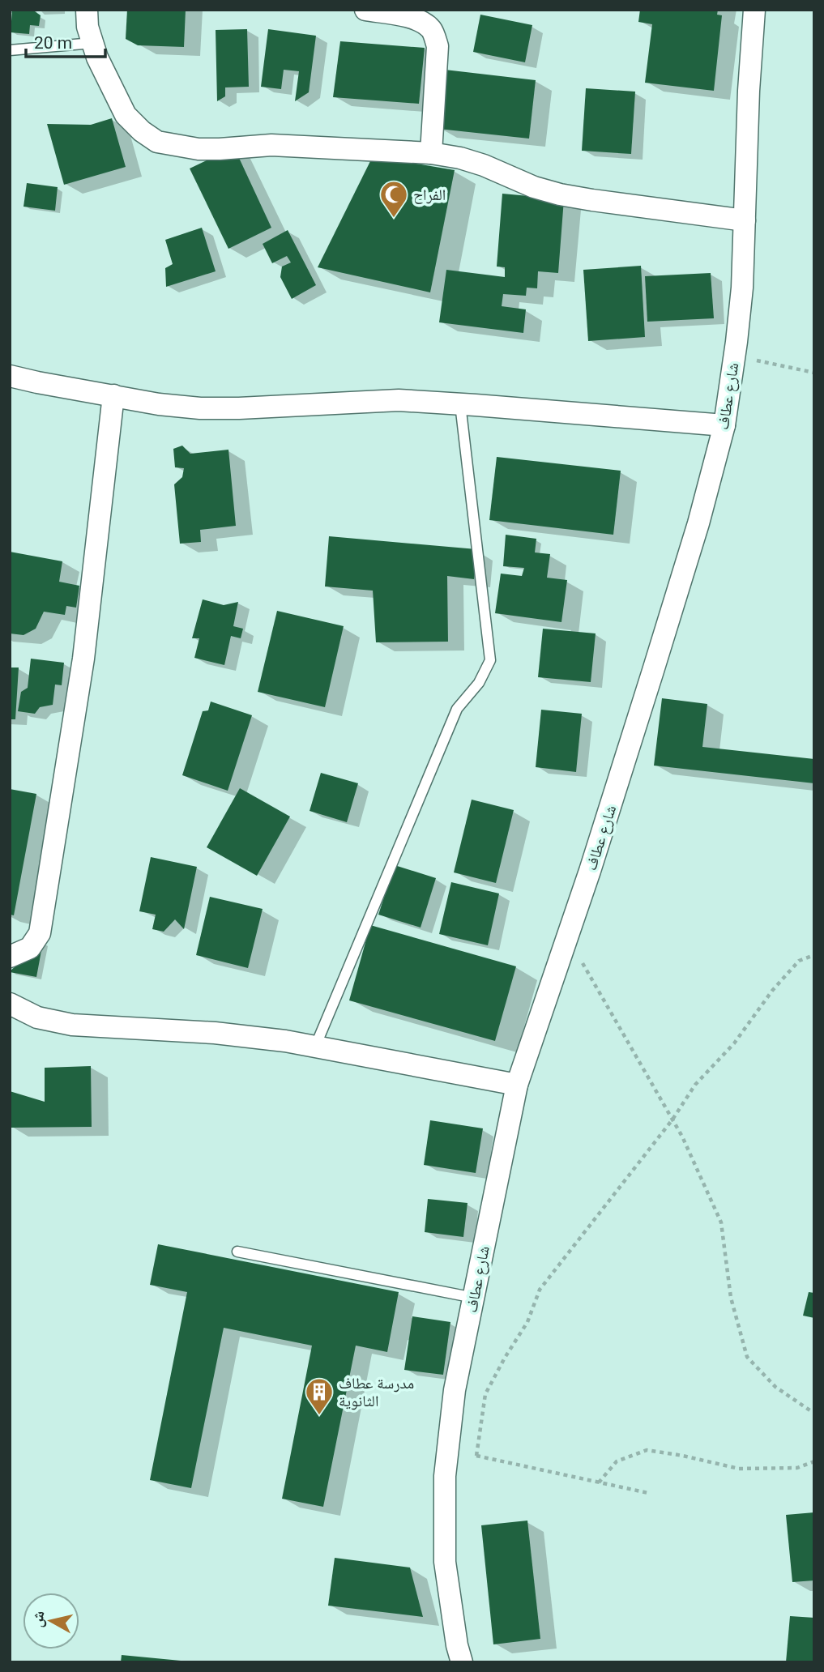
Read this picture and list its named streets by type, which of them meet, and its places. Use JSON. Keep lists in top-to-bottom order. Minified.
{"streets":{"street":["شارع عطاف"]},"places":{"mosque":["الفراح"],"building":["مدرسة عطاف الثانوية"]},"scale_bar":"20 m","north":"left"}
